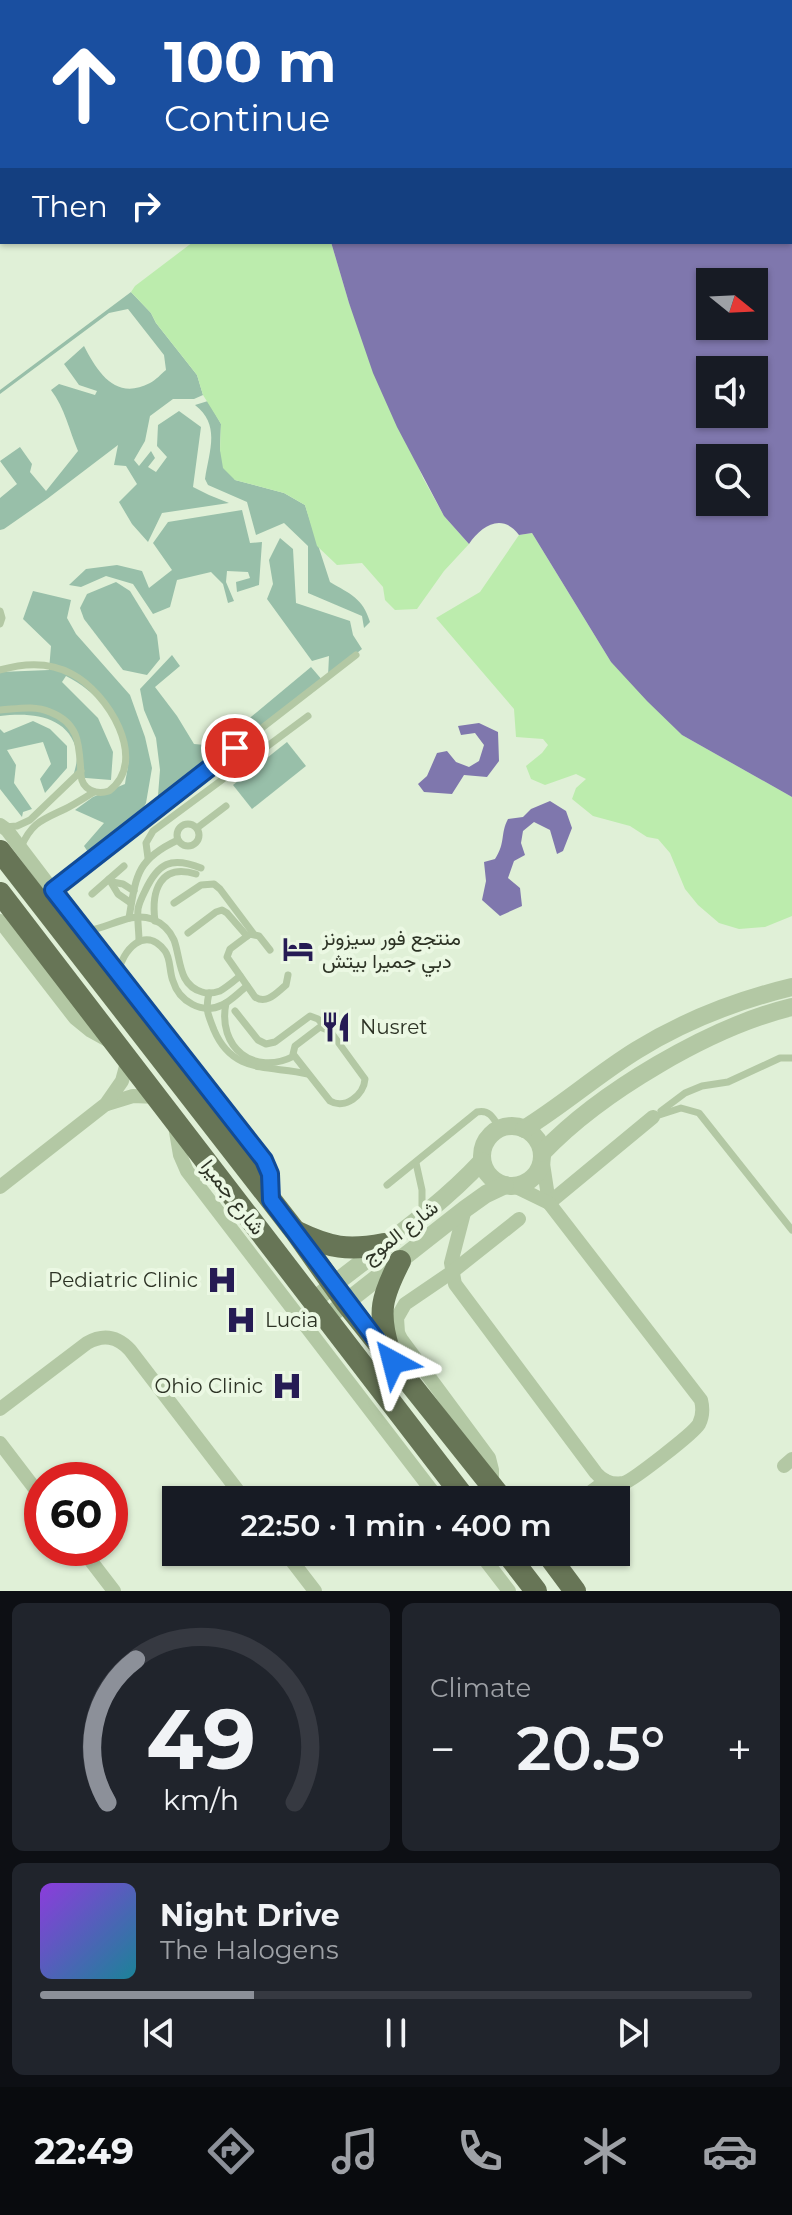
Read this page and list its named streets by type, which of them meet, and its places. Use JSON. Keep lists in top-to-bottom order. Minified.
{"streets":{"main road":["شارع جميرا"],"street":["شارع الموج"]},"crossings":[["شارع جميرا","شارع الموج"]],"places":{"hotel":["منتجع فور سيزونز دبي جميرا بيتش"],"restaurant":["Nusret"],"hospital":["Pediatric Clinic","Lucia","Ohio Clinic"]},"north":"right","page":{"turn":["100 m","Continue"],"then":"Then","limit":"60","trip":"22:50 · 1 min · 400 m","tile":"Climate","heat":["−","20.5°","+"],"song":["Night Drive","The Halogens"],"tabs":"22:49","gauge":["49","km/h"]}}
